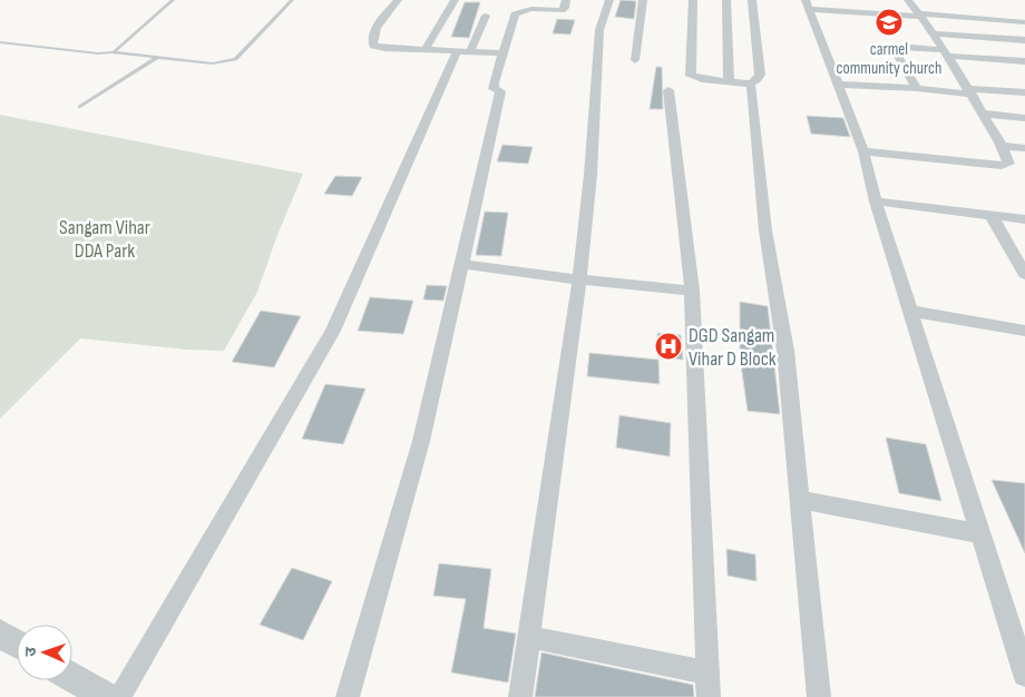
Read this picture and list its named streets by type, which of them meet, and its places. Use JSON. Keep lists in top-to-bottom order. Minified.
{"parks":["Sangam Vihar DDA Park"],"places":{"school or university":["carmel community church"],"hospital":["DGD Sangam Vihar D Block"]},"north":"left"}
